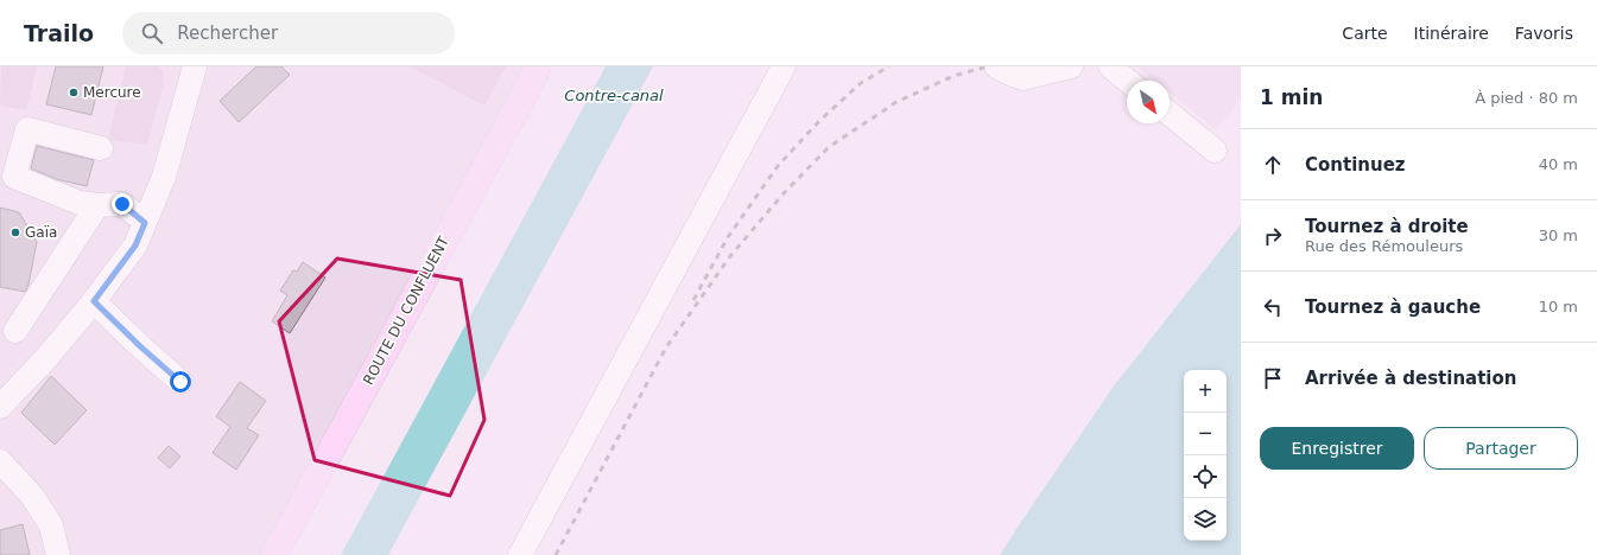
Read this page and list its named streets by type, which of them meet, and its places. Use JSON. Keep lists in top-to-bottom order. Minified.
{"streets":{"main road":["ROUTE DU CONFLUENT"]},"water":["Contre-canal"],"places":["Mercure","Gaïa"],"north":"bottom right","page":{"header":"Trailo","search":"Rechercher","nav":["Carte","Itinéraire","Favoris"],"heading":["1 min","À pied · 80 m"],"list":[["Continuez","40 m"],["Tournez à droite","Rue des Rémouleurs","30 m"],["Tournez à gauche","10 m"],"Arrivée à destination"],"map_buttons":["+","−"],"buttons":["Enregistrer","Partager"]}}
